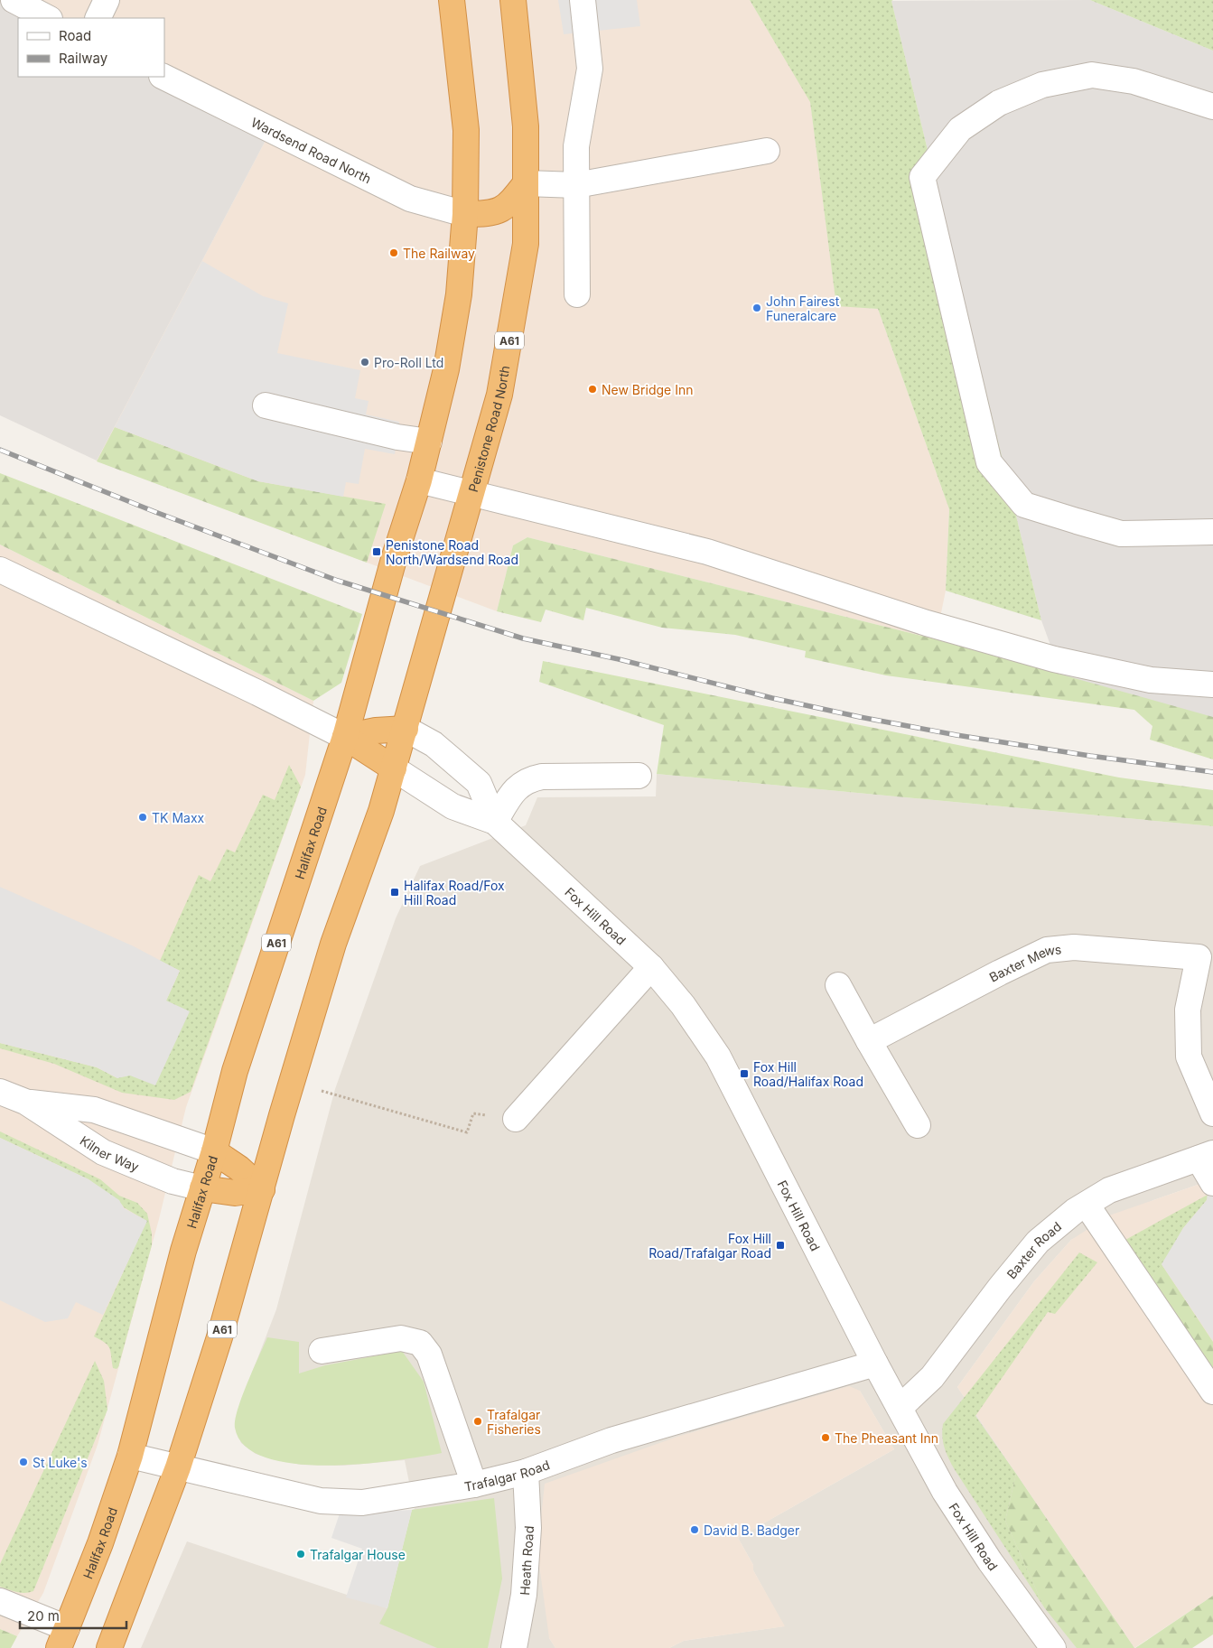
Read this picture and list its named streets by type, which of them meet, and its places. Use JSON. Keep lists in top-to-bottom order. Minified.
{"streets":{"highway":["A61","Penistone Road North","Halifax Road"],"street":["Wardsend Road North","Fox Hill Road","Baxter Mews","Kilner Way","Baxter Road","Trafalgar Road","Heath Road"]},"crossings":[["Wardsend Road North","A61"],["A61","Penistone Road North"],["A61","Halifax Road"],["A61","Fox Hill Road"],["A61","Trafalgar Road"],["Penistone Road North","Fox Hill Road"],["Halifax Road","Kilner Way"],["Halifax Road","Trafalgar Road"],["Fox Hill Road","Baxter Road"],["Fox Hill Road","Trafalgar Road"],["Trafalgar Road","Heath Road"]],"places":{"other":["The Railway","John Fairest Funeralcare","Pro-Roll Ltd","New Bridge Inn","TK Maxx","Trafalgar Fisheries","The Pheasant Inn","St Luke's","David B. Badger","Trafalgar House"],"transit":["Penistone Road North/Wardsend Road","Halifax Road/Fox Hill Road","Fox Hill Road/Halifax Road","Fox Hill Road/Trafalgar Road"]},"legend":["Road","Railway"],"scale_bar":"20 m"}
